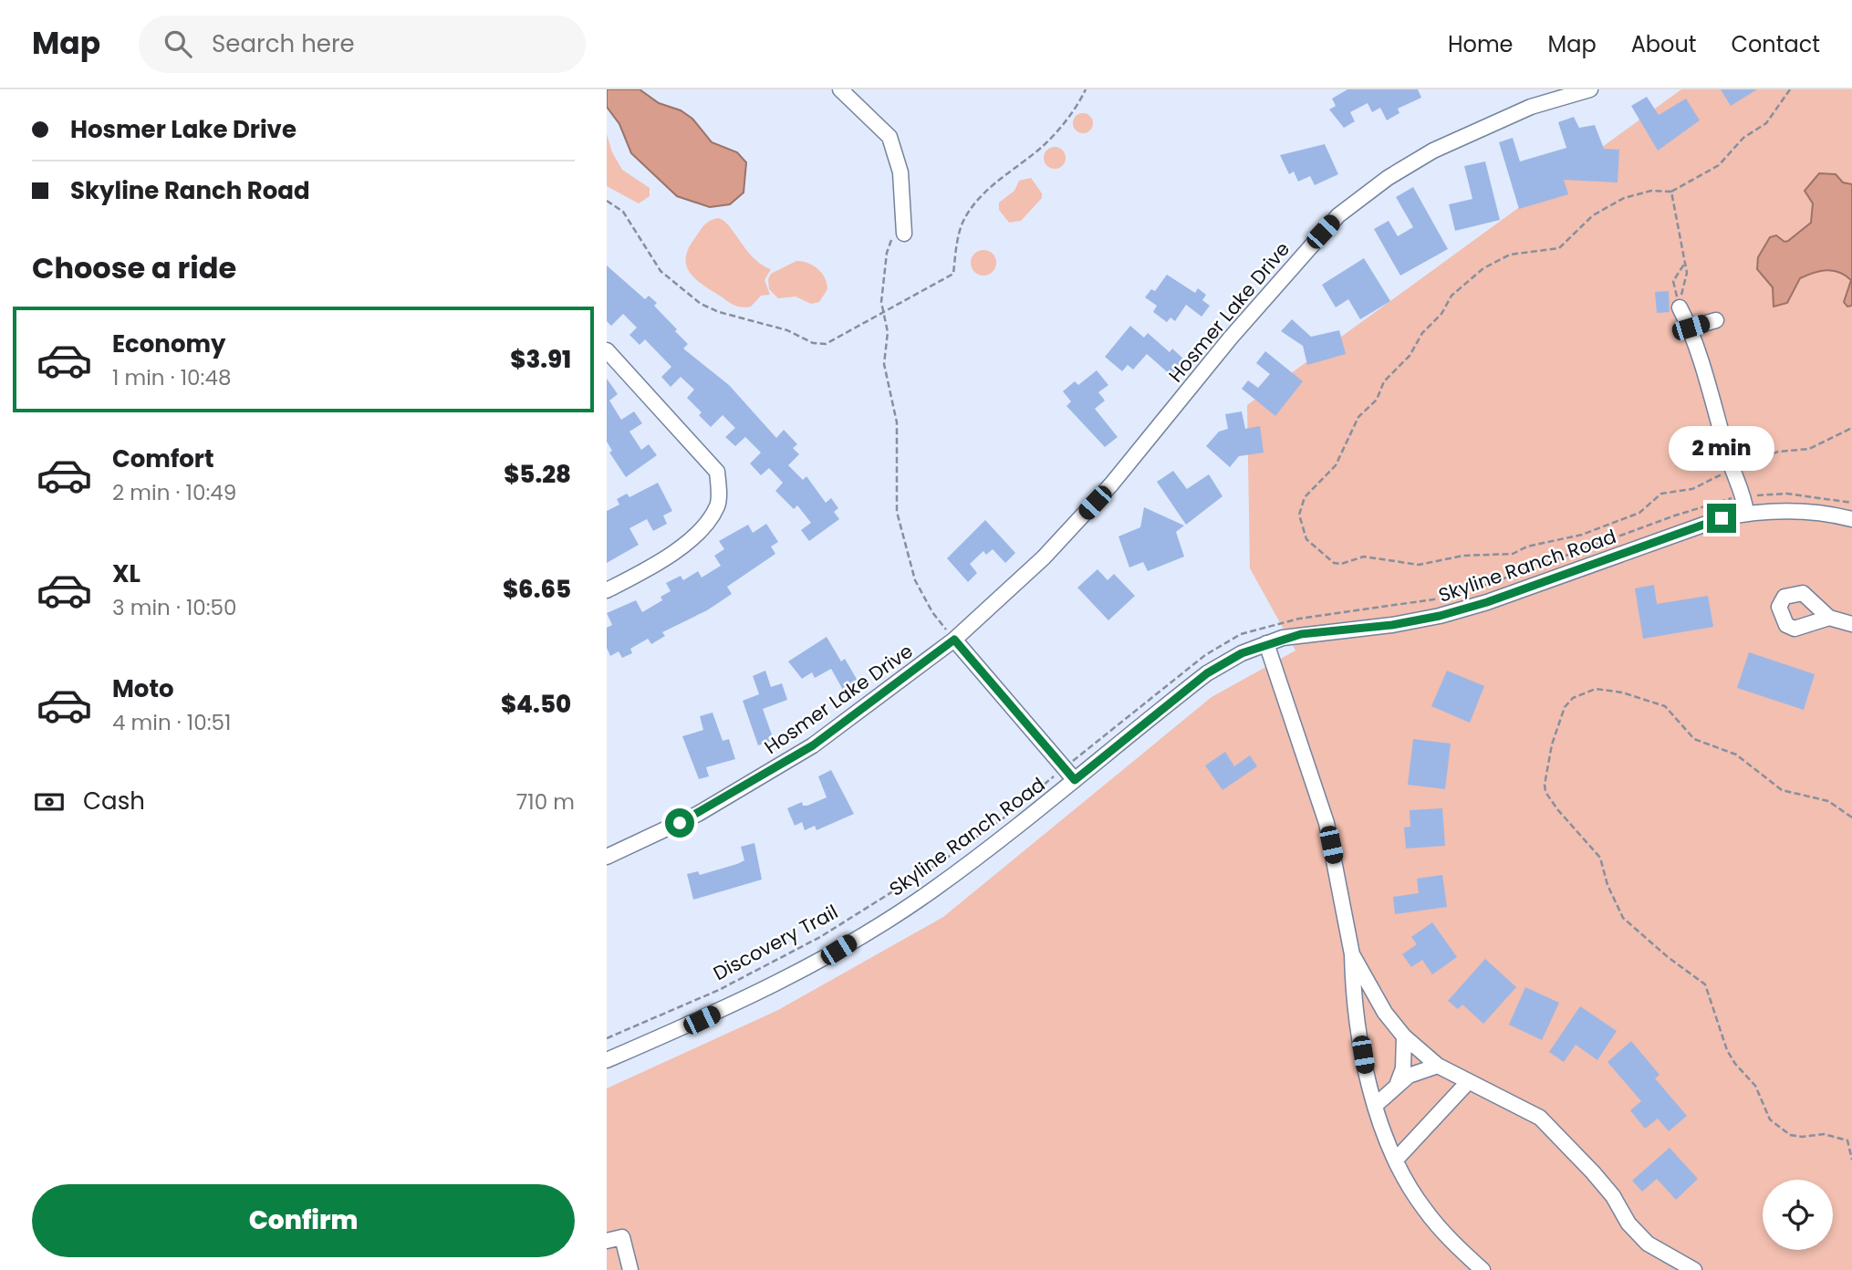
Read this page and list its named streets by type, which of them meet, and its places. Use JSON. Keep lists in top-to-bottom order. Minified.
{"streets":{"street":["Hosmer Lake Drive","Skyline Ranch Road"],"path":["Discovery Trail"]},"page":{"header":"Map","search":"Search here","nav":["Home","Map","About","Contact"],"banner":["Hosmer Lake Drive","Skyline Ranch Road"],"heading":"Choose a ride","list":[{"name":"Economy","note":"1 min · 10:48","value":"$3.91"},{"name":"Comfort","note":"2 min · 10:49","value":"$5.28"},{"name":"XL","note":"3 min · 10:50","value":"$6.65"},{"name":"Moto","note":"4 min · 10:51","value":"$4.50"}],"bubble":"2 min","pay":["Cash","710 m"],"buttons":"Confirm"}}
